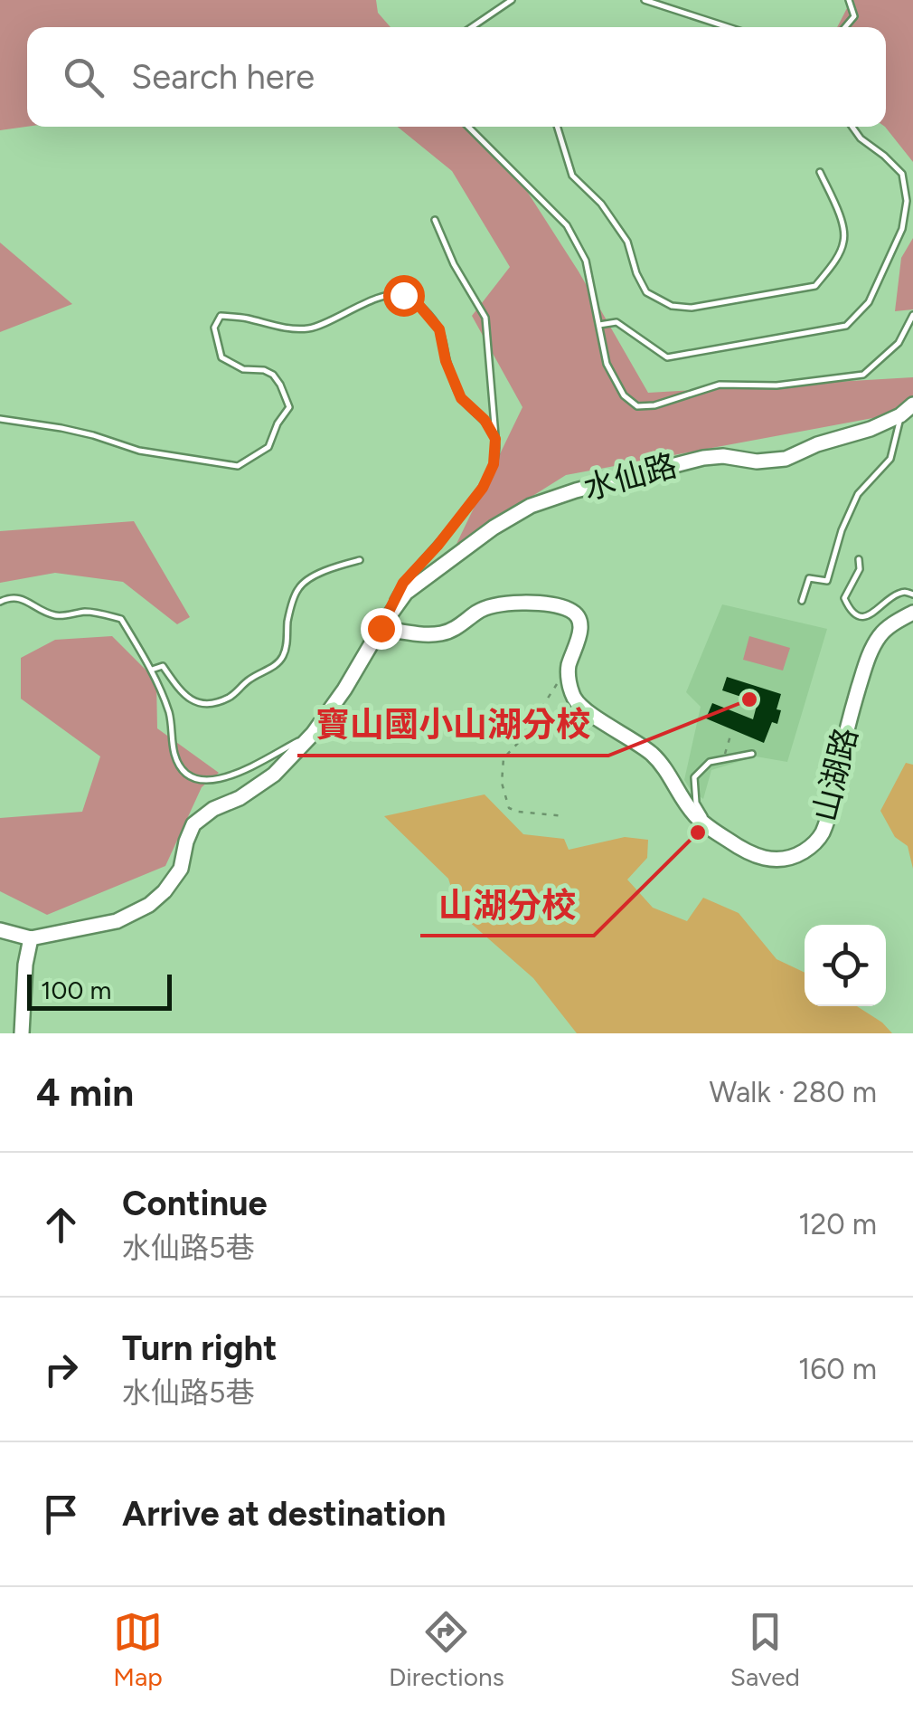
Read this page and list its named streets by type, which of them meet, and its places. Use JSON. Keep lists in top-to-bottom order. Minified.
{"streets":{"street":["水仙路","山湖路"]},"places":["寶山國小山湖分校","山湖分校"],"scale_bar":"100 m","page":{"search":"Search here","scale":"100 m","heading":["4 min","Walk · 280 m"],"list":[["Continue","水仙路5巷","120 m"],["Turn right","水仙路5巷","160 m"],"Arrive at destination"],"nav":["Map","Directions","Saved"]}}
